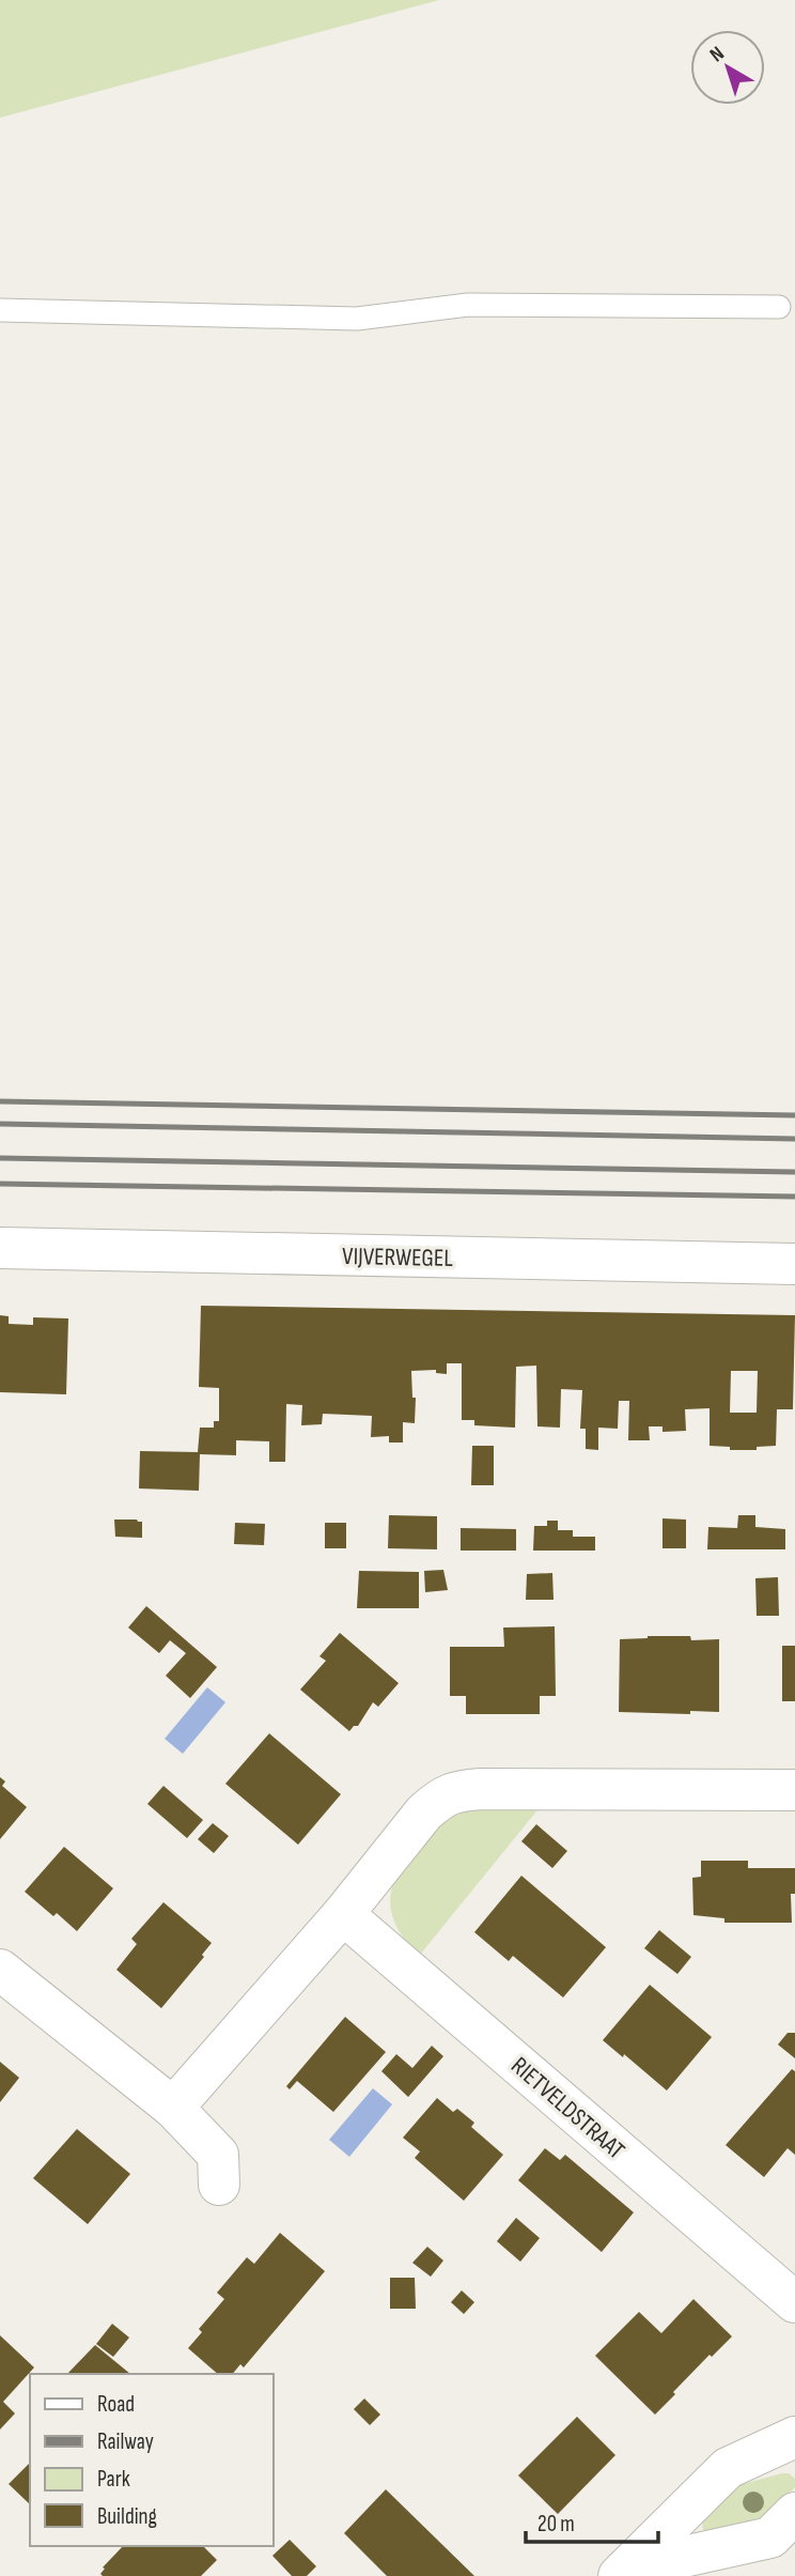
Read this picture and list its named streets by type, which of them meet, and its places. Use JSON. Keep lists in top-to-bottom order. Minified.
{"streets":{"street":["VIJVERWEGEL","RIETVELDSTRAAT"]},"legend":["Road","Railway","Park","Building"],"scale_bar":"20 m","north":"top left"}
